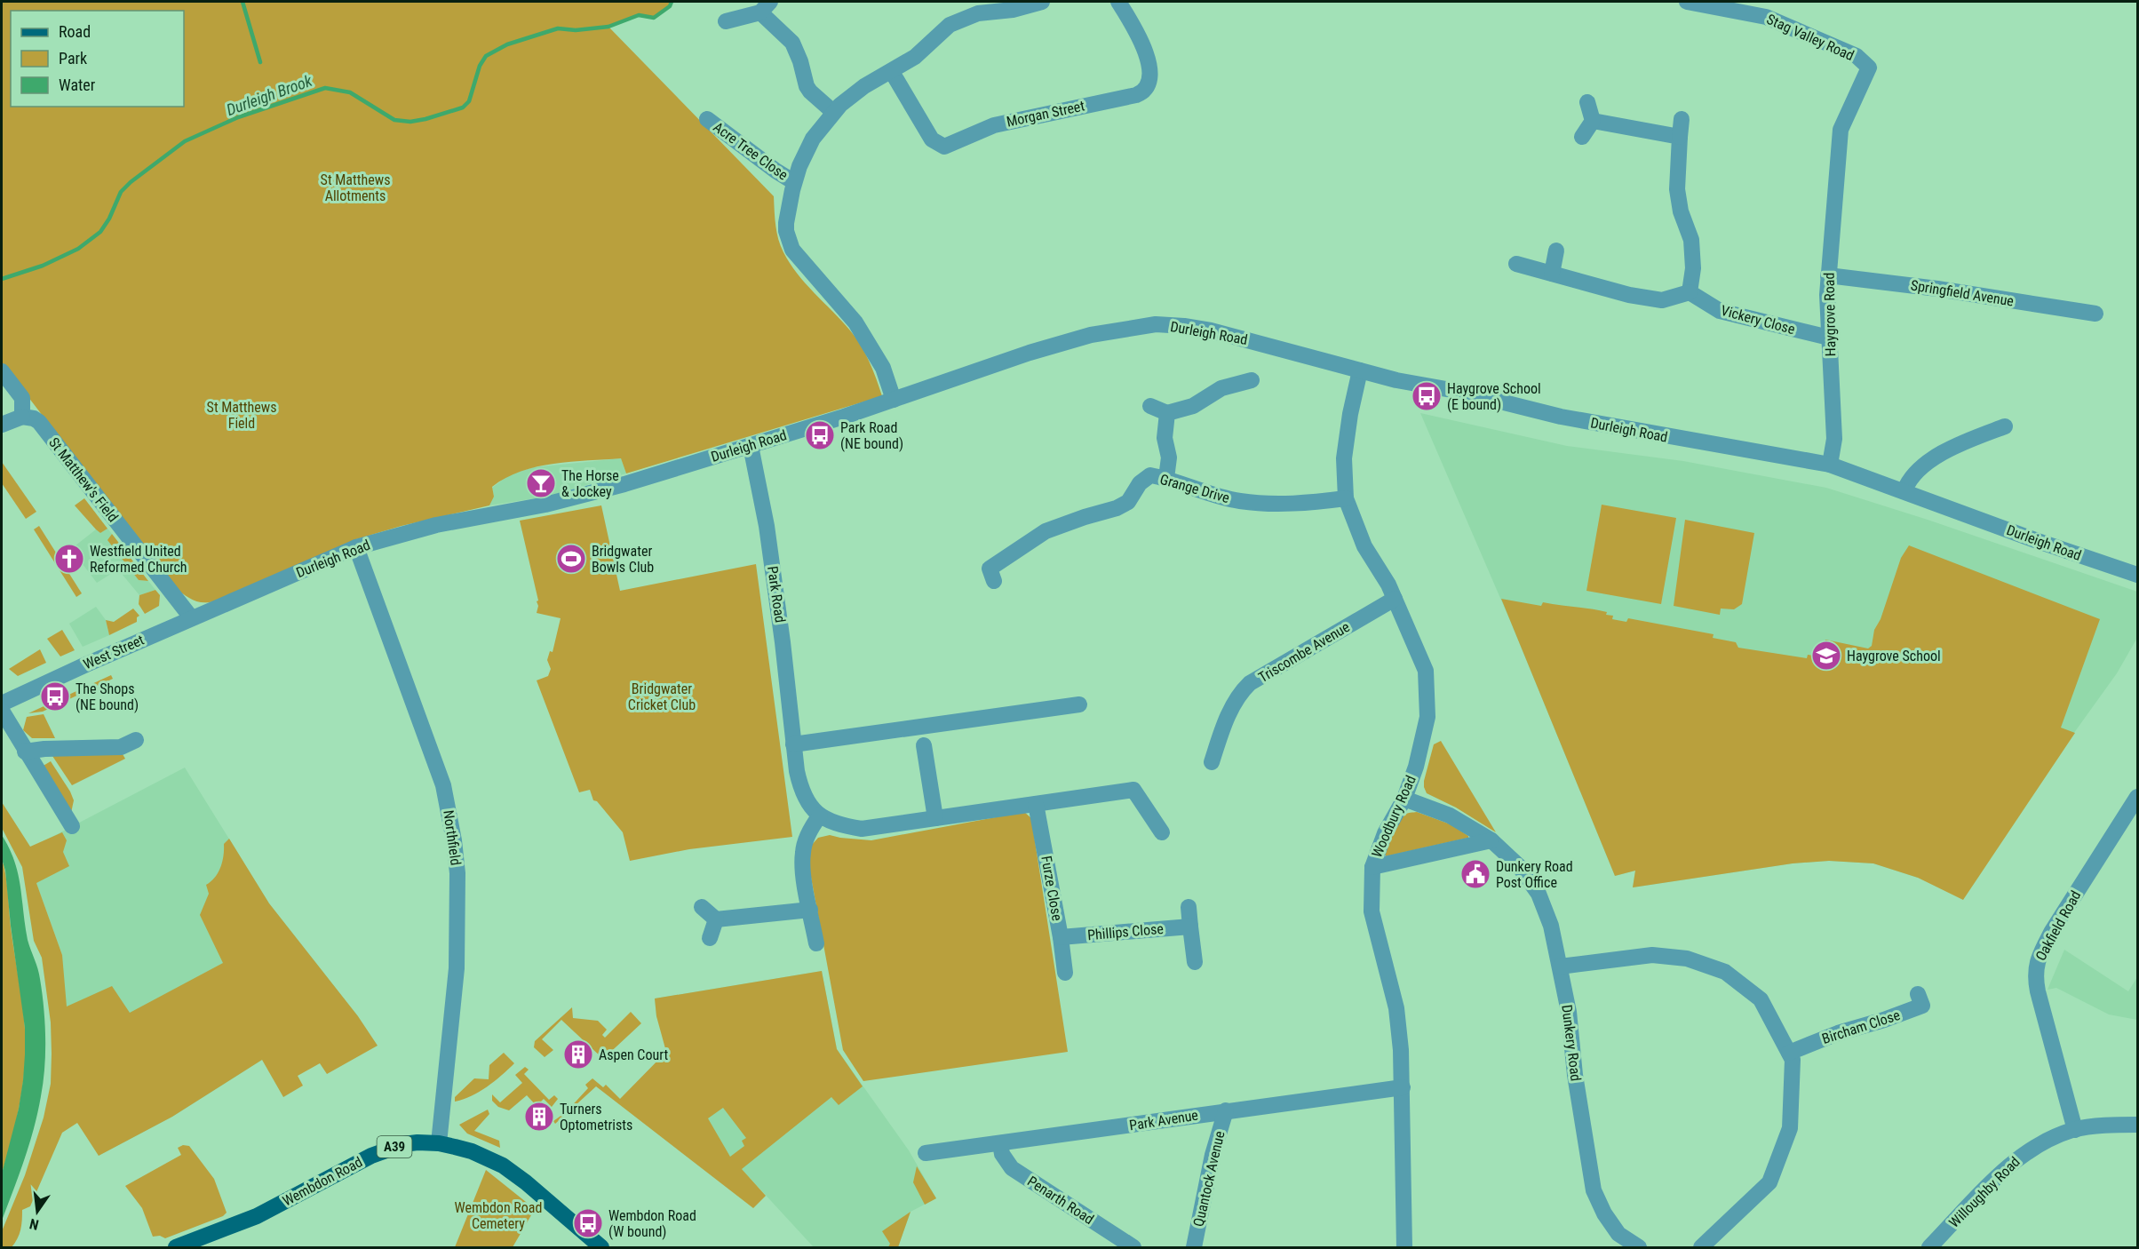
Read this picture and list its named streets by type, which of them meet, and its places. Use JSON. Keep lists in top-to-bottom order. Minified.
{"streets":{"main road":["A39","Wembdon Road"],"street":["Stag Valley Road","Morgan Street","Acre Tree Close","Springfield Avenue","Haygrove Road","Vickery Close","Durleigh Road","St Matthew's Field","Grange Drive","Park Road","West Street","Triscombe Avenue","Woodbury Road","Northfield","Furze Close","Oakfield Road","Phillips Close","Bircham Close","Dunkery Road","Park Avenue","Quantock Avenue","Willoughby Road","Penarth Road"]},"crossings":[["Stag Valley Road","Haygrove Road"],["Springfield Avenue","Haygrove Road"],["Haygrove Road","Vickery Close"],["Haygrove Road","Durleigh Road"],["Durleigh Road","Park Road"],["Durleigh Road","West Street"],["Durleigh Road","Woodbury Road"],["Durleigh Road","Northfield"],["St Matthew's Field","West Street"],["Grange Drive","Woodbury Road"],["Triscombe Avenue","Woodbury Road"],["Woodbury Road","Dunkery Road"],["Woodbury Road","Park Avenue"],["Northfield","Wembdon Road"],["Furze Close","Phillips Close"],["Oakfield Road","Willoughby Road"],["Park Avenue","Quantock Avenue"],["Park Avenue","Penarth Road"]],"water":["Durleigh Brook"],"parks":["St Matthews Allotments","St Matthews Field","Bridgwater Cricket Club","Wembdon Road Cemetery"],"places":{"bus stop":["Haygrove School (E bound)","Park Road (NE bound)","The Shops (NE bound)","Wembdon Road (W bound)"],"bar":["The Horse & Jockey"],"church":["Westfield United Reformed Church"],"sports":["Bridgwater Bowls Club"],"school or university":["Haygrove School"],"public building":["Dunkery Road Post Office"],"building":["Aspen Court","Turners Optometrists"]},"legend":["Road","Park","Water"],"north":"bottom"}
